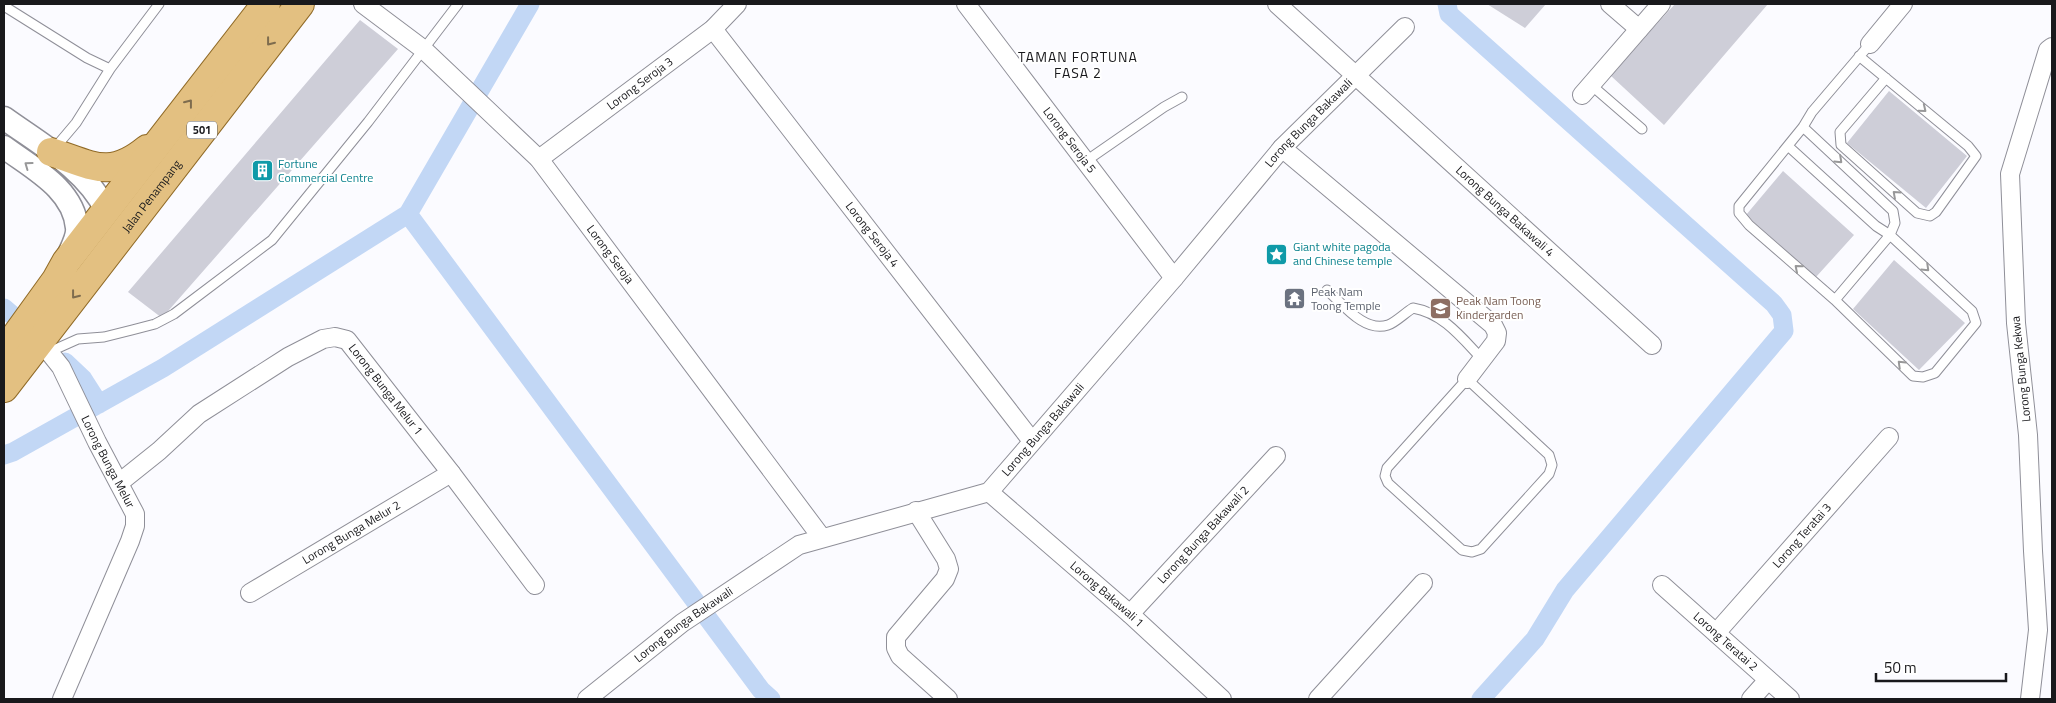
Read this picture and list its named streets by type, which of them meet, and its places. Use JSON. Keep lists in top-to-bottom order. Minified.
{"streets":{"main road":["501","Jalan Penampang"],"street":["Lorong Seroja 3","Lorong Bunga Bakawali","Lorong Seroja 5","Lorong Bunga Bakawali 4","Lorong Seroja 4","Lorong Seroja","Lorong Bunga Kekwa","Lorong Bunga Melur 1","Lorong Bunga Melur","Lorong Bunga Melur 2","Lorong Bunga Bakawali 2","Lorong Teratai 3","Lorong Bakawali 1","Lorong Teratai 2"]},"crossings":[["Lorong Seroja 3","Lorong Seroja 4"],["Lorong Seroja 3","Lorong Seroja"],["Lorong Bunga Bakawali","Lorong Seroja 5"],["Lorong Bunga Bakawali","Lorong Bunga Bakawali 4"],["Lorong Bunga Bakawali","Lorong Seroja 4"],["Lorong Bunga Bakawali","Lorong Seroja"],["Lorong Bunga Bakawali","Lorong Bakawali 1"],["Jalan Penampang","Lorong Bunga Melur"],["Lorong Bunga Melur 1","Lorong Bunga Melur"],["Lorong Bunga Melur 1","Lorong Bunga Melur 2"],["Lorong Bunga Bakawali 2","Lorong Bakawali 1"],["Lorong Teratai 3","Lorong Teratai 2"]],"districts":["TAMAN FORTUNA FASA 2"],"places":{"building":["Fortune Commercial Centre"],"place":["Giant white pagoda and Chinese temple"],"temple":["Peak Nam Toong Temple"],"school or university":["Peak Nam Toong Kindergarden"]},"scale_bar":"50 m"}
